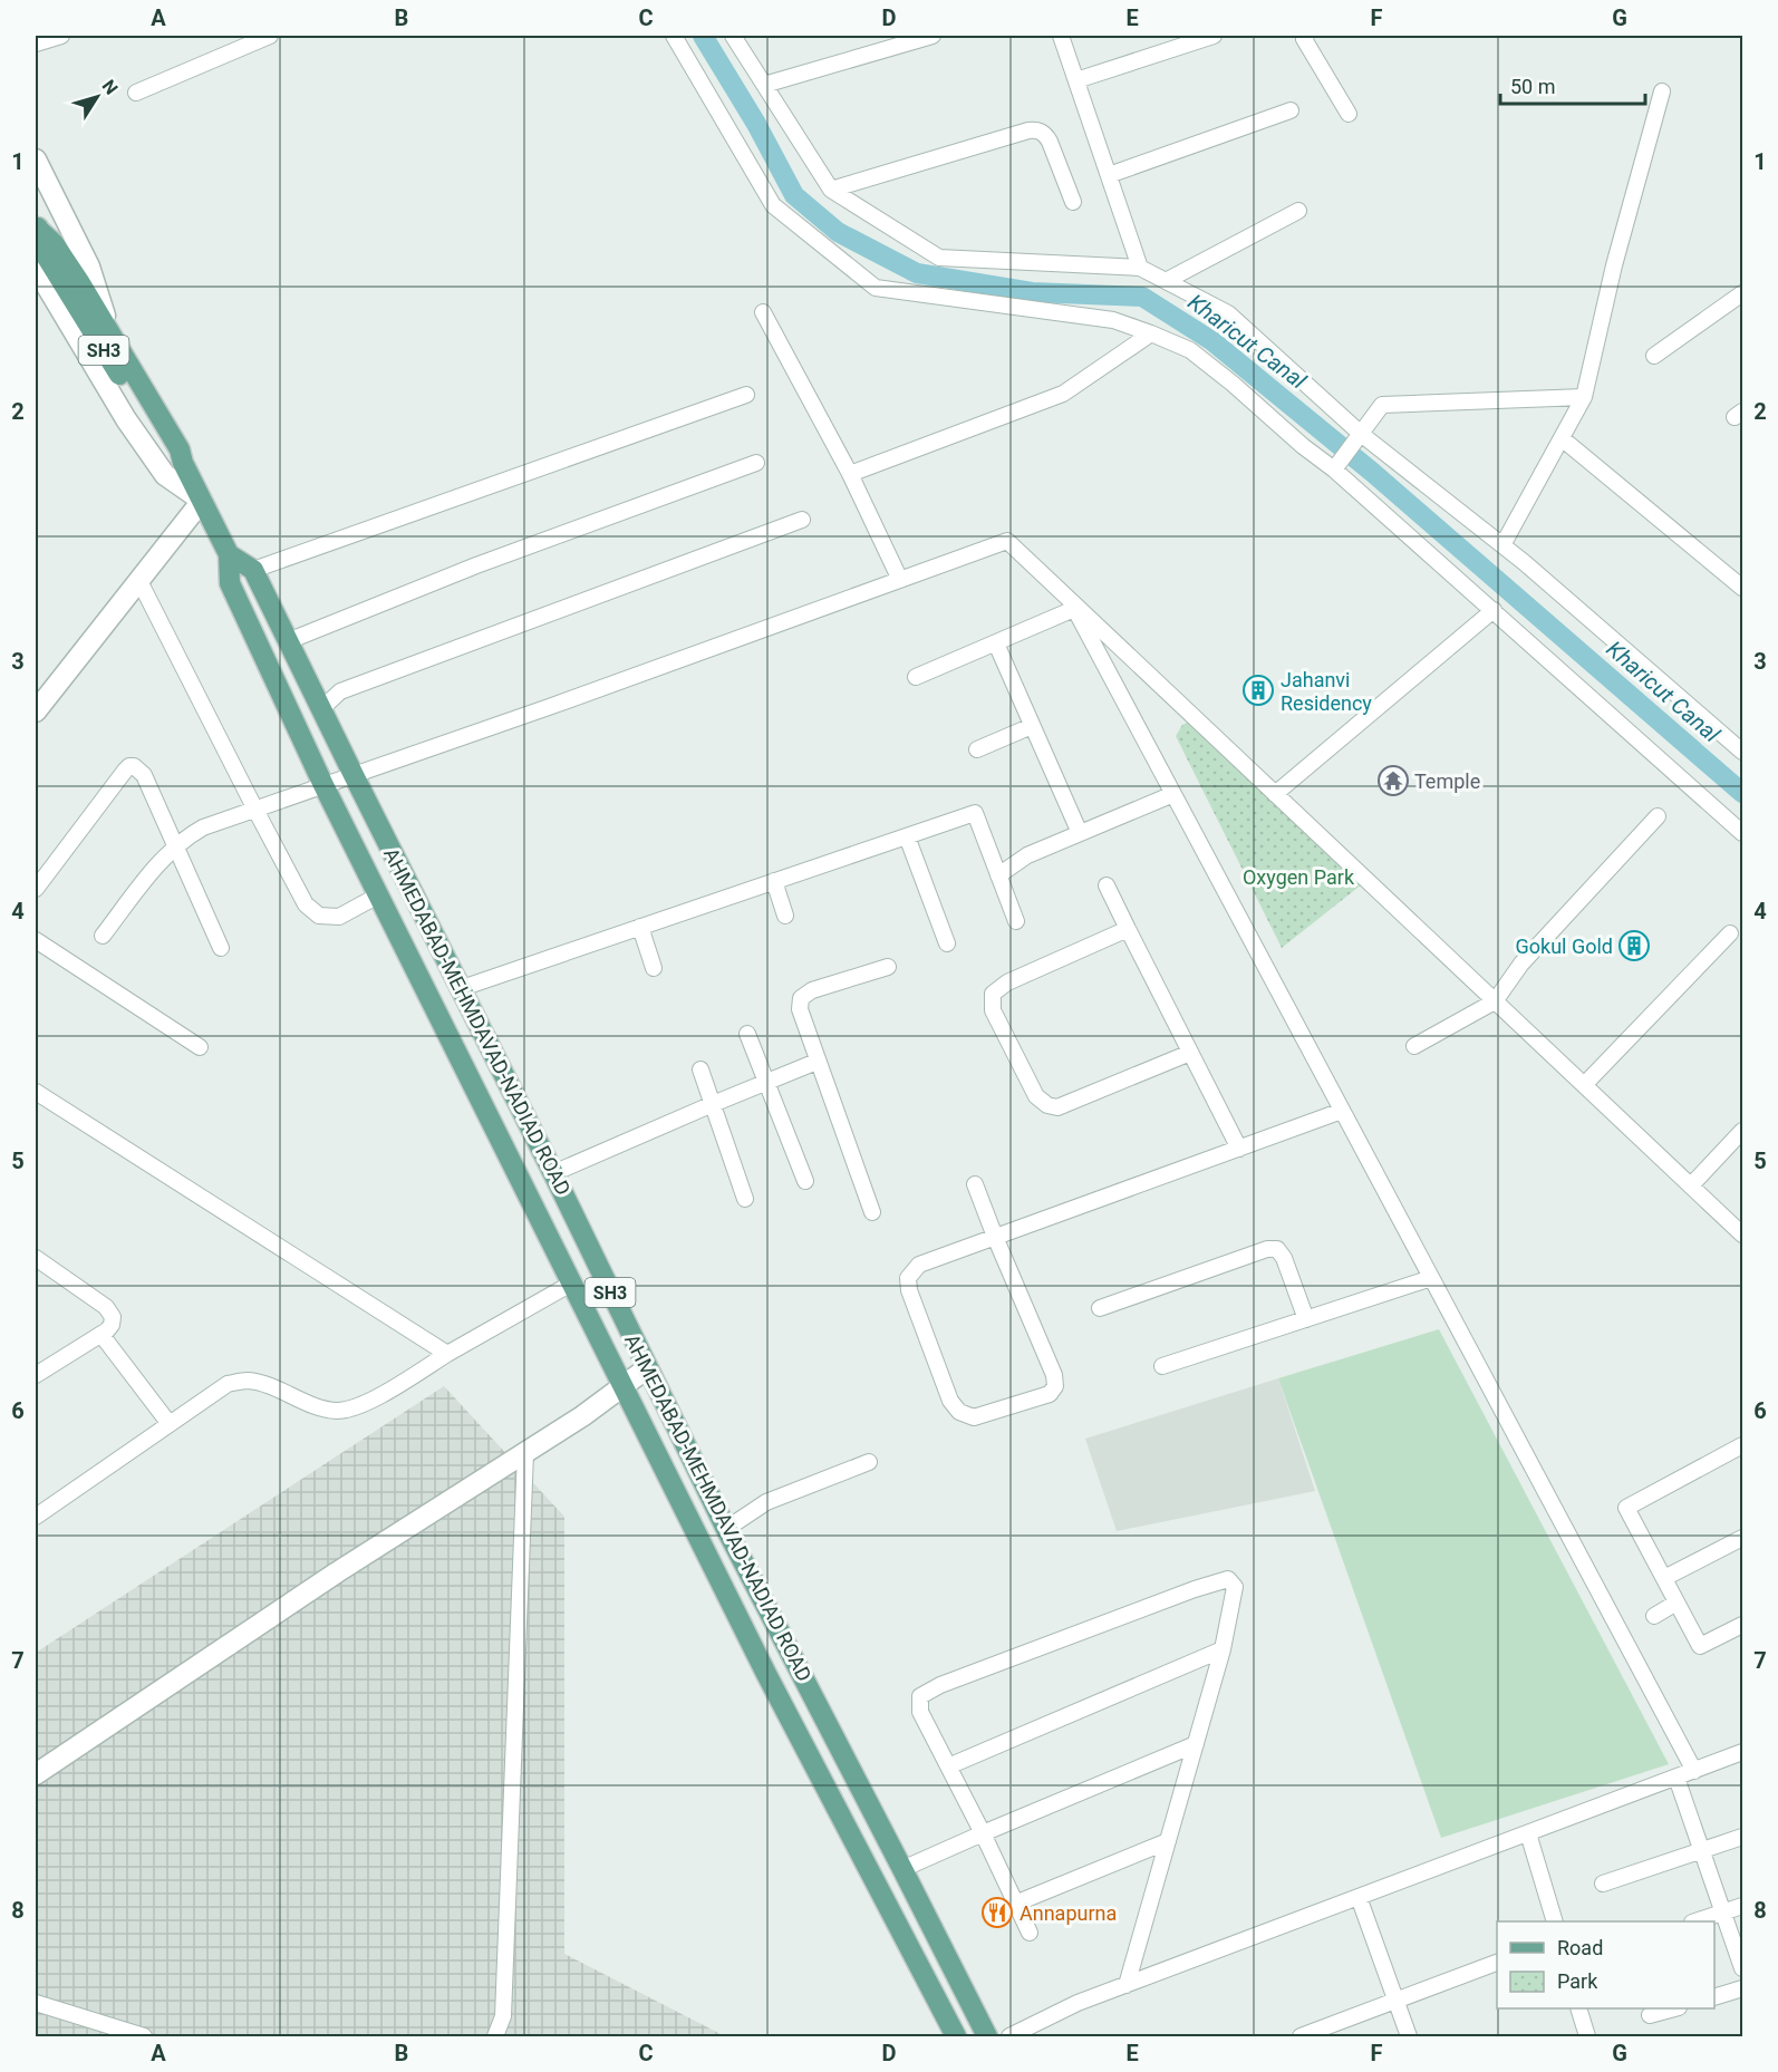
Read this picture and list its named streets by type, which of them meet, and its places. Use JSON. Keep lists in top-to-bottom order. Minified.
{"streets":{"main road":["SH3","AHMEDABAD-MEHMDAVAD-NADIAD ROAD"]},"water":["Kharicut Canal"],"parks":["Oxygen Park"],"places":{"building":["Jahanvi Residency","Gokul Gold"],"temple":["Temple"],"restaurant":["Annapurna"]},"legend":["Road","Park"],"scale_bar":"50 m","north":"top right","grid":{"columns":["A","B","C","D","E","F","G"],"rows":["1","2","3","4","5","6","7","8"]}}
